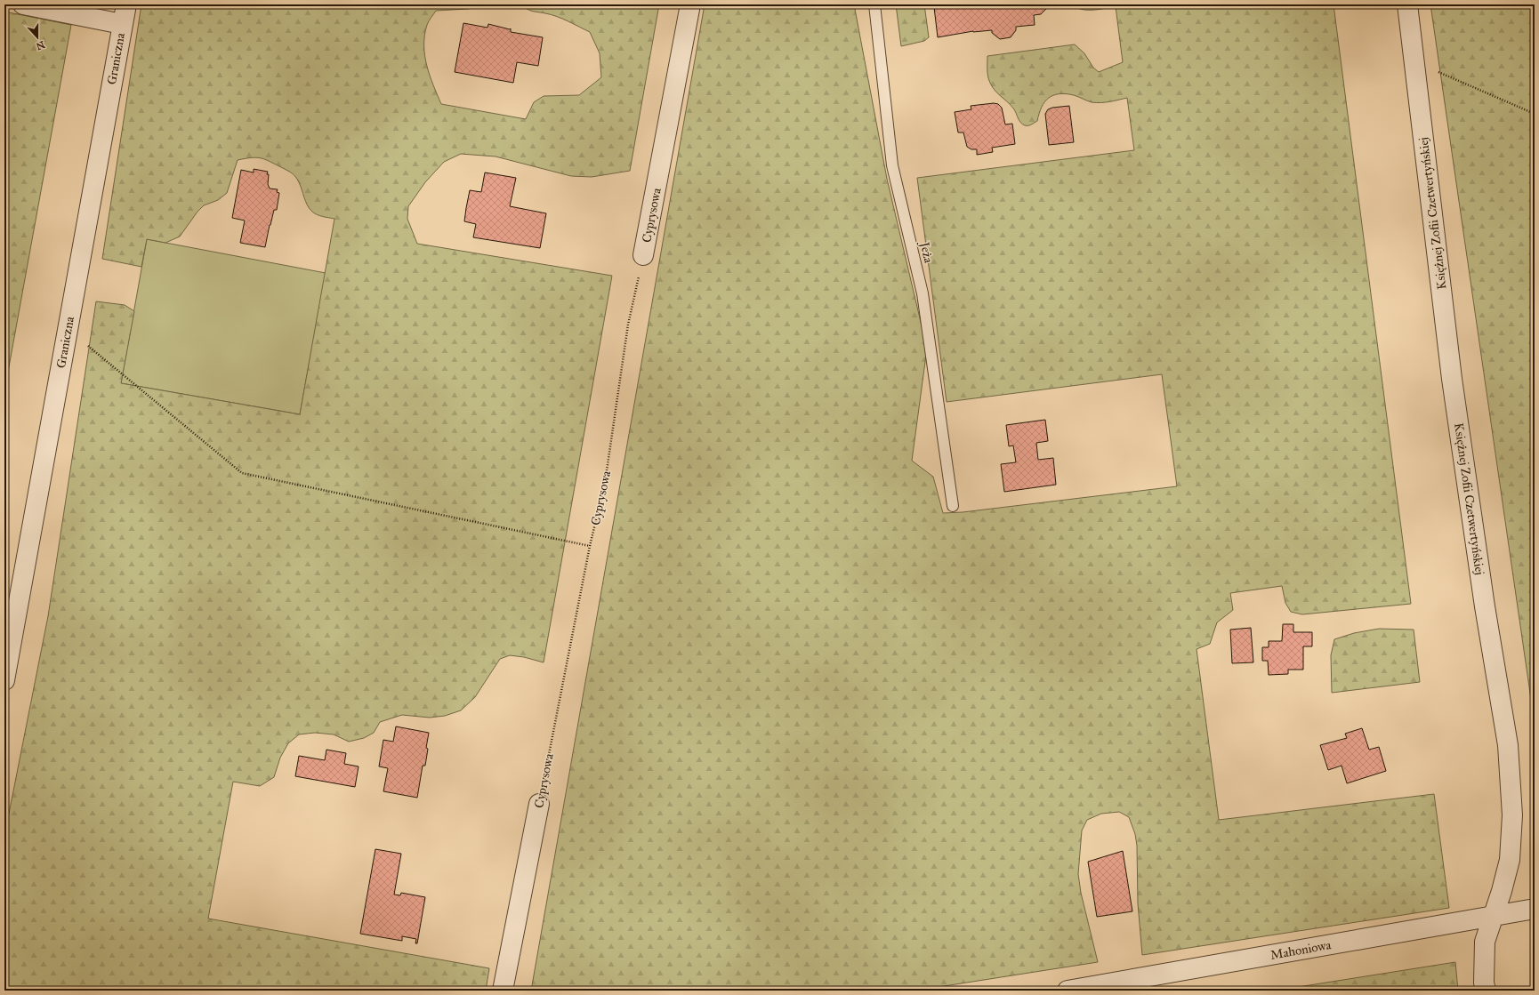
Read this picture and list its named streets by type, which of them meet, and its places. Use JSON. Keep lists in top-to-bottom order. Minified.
{"streets":{"street":["Graniczna","Księżnej Zofii Czetwertyńskiej","Cyprysowa","Mahoniowa"],"lane":["Jeża"]},"crossings":[["Księżnej Zofii Czetwertyńskiej","Mahoniowa"]],"north":"bottom"}
